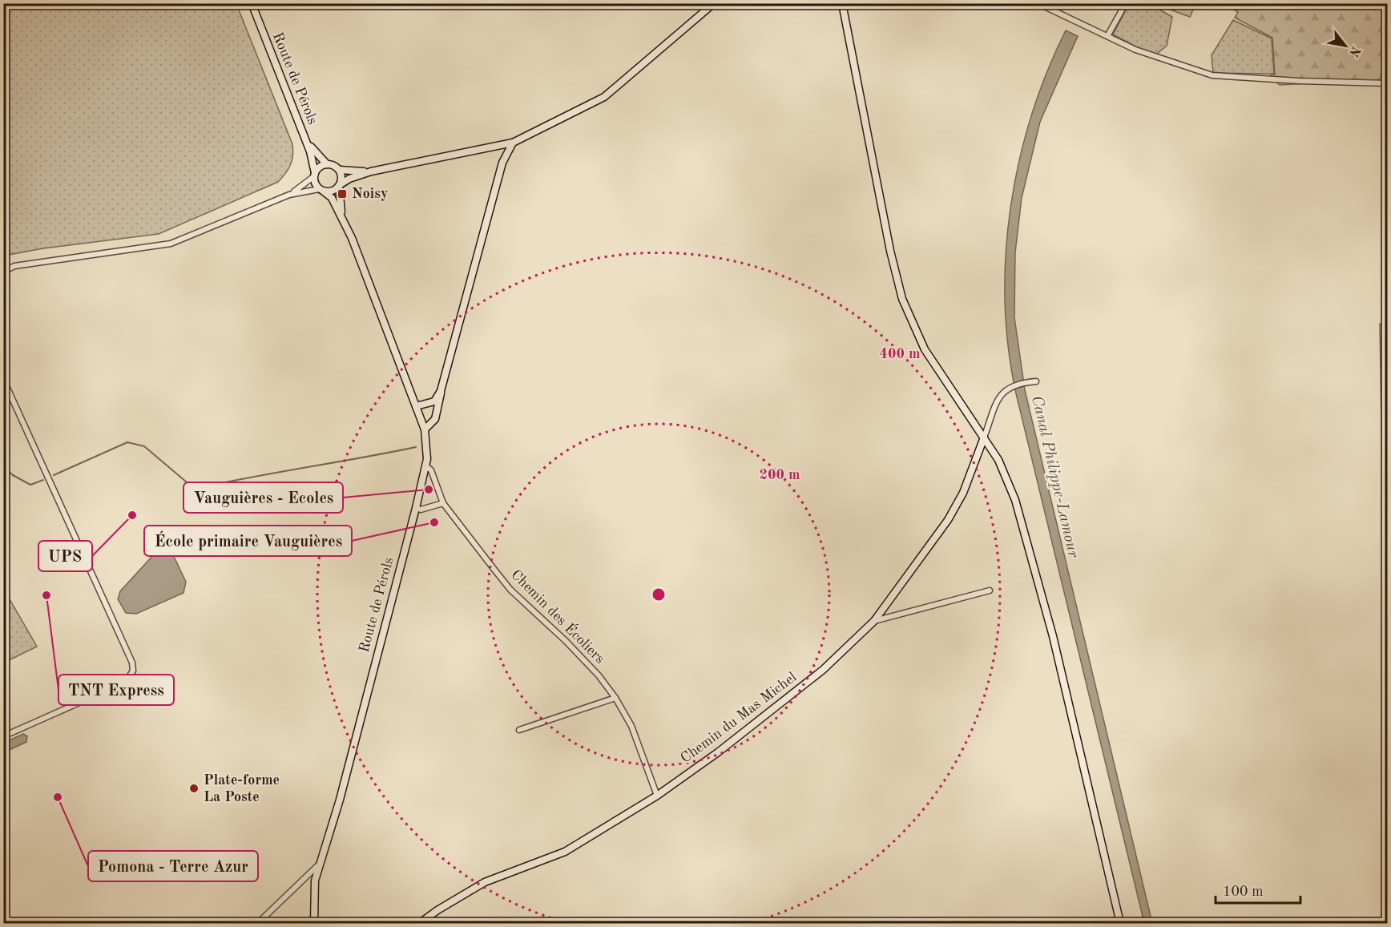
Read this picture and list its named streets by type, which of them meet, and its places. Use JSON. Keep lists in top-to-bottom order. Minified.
{"streets":{"street":["Route de Pérols","Chemin des Écoliers","Chemin du Mas Michel"]},"crossings":[["Route de Pérols","Chemin des Écoliers"],["Chemin des Écoliers","Chemin du Mas Michel"]],"water":["Canal Philippe-Lamour"],"places":{"transit":["Noisy"],"other":["Vauguières - Ecoles","UPS","École primaire Vauguières","TNT Express","Plate-forme La Poste","Pomona - Terre Azur"]},"scale_bar":"100 m","north":"bottom right","rings":["400 m","200 m"]}
